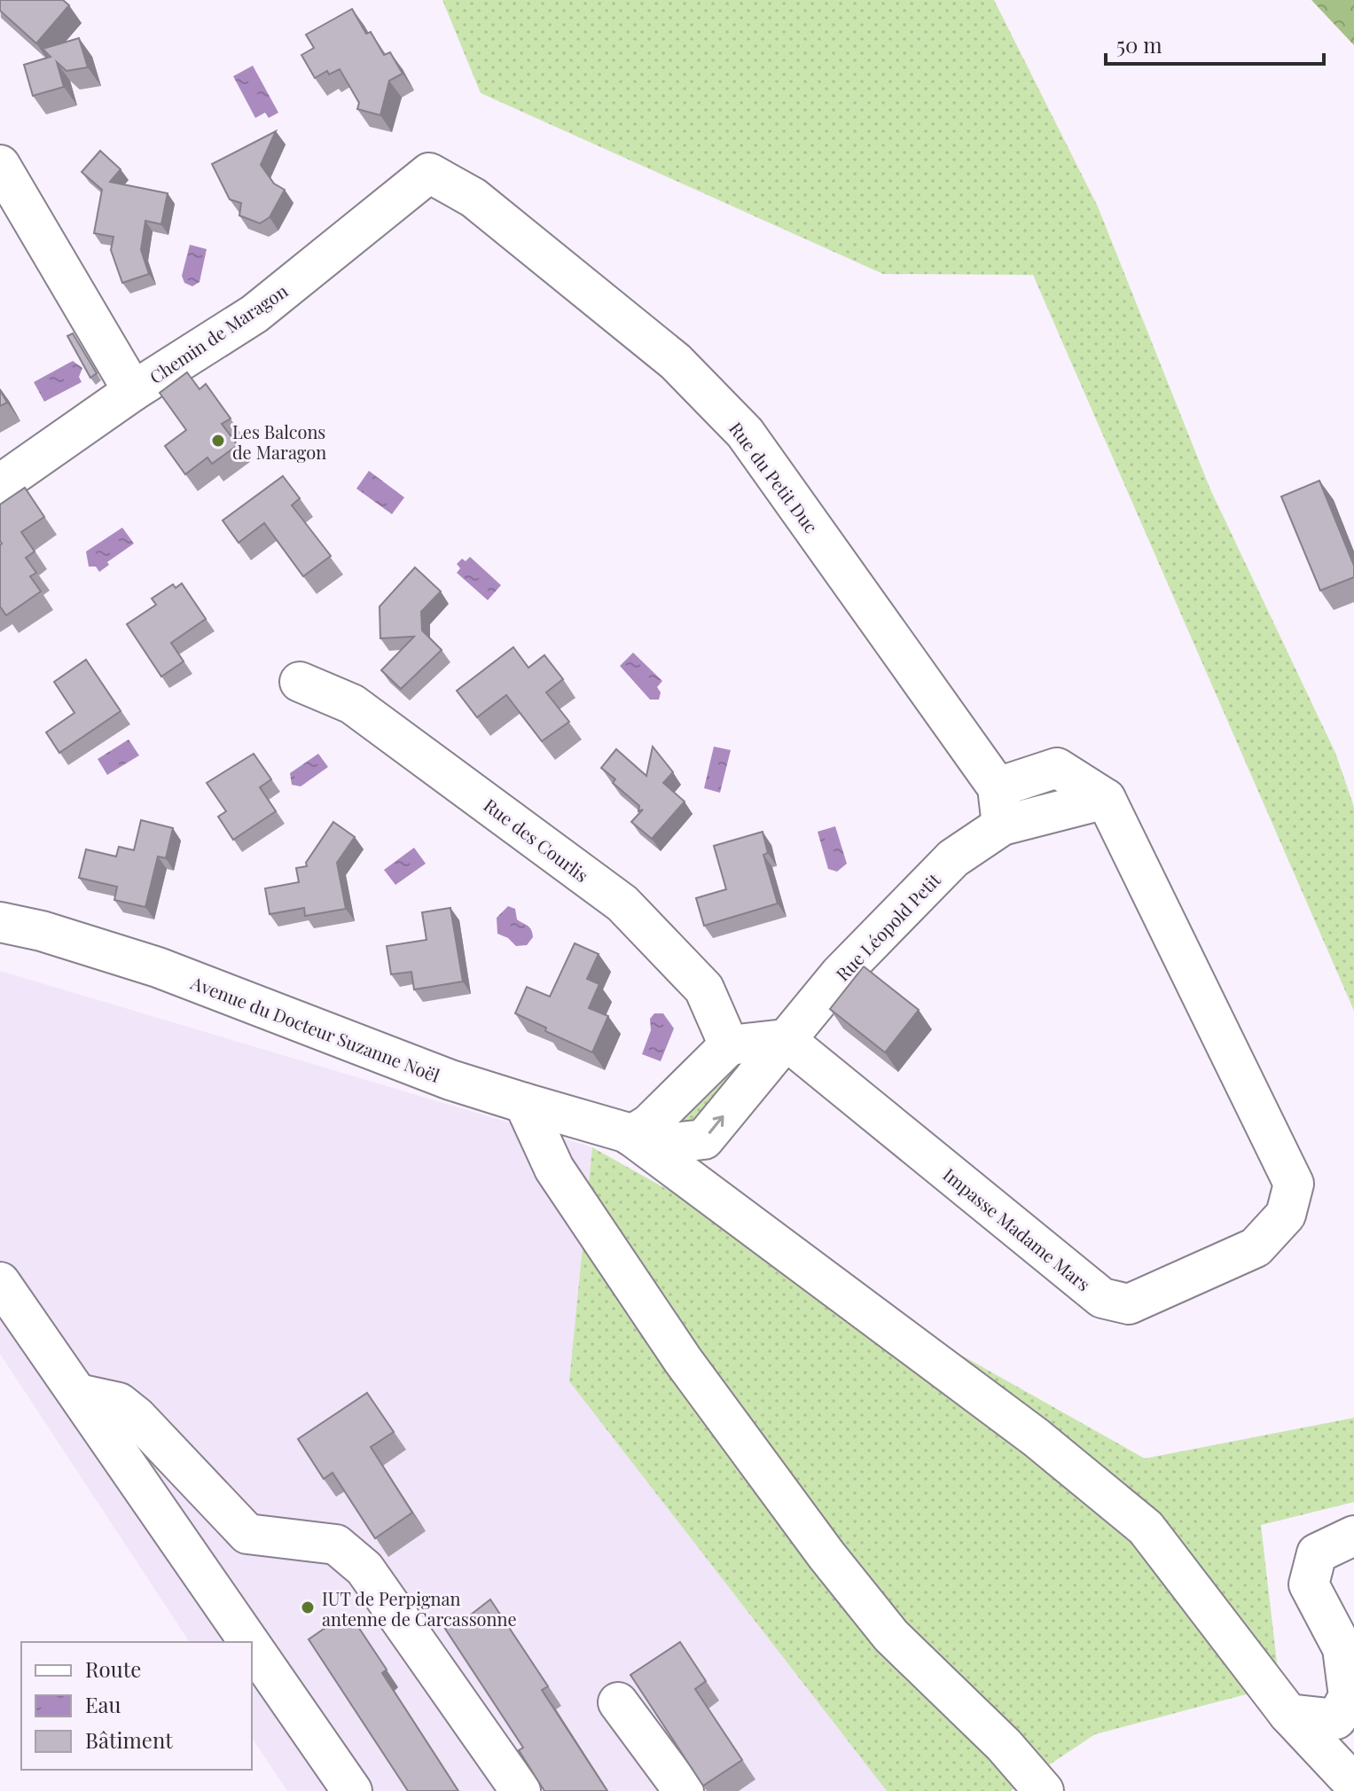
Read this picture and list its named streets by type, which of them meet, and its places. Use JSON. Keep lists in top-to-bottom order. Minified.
{"streets":{"street":["Chemin de Maragon","Rue du Petit Duc","Rue des Courlis","Rue Léopold Petit","Avenue du Docteur Suzanne Noël","Impasse Madame Mars"]},"crossings":[["Chemin de Maragon","Rue du Petit Duc"],["Rue du Petit Duc","Rue Léopold Petit"],["Rue Léopold Petit","Avenue du Docteur Suzanne Noël"],["Rue Léopold Petit","Impasse Madame Mars"],["Avenue du Docteur Suzanne Noël","Impasse Madame Mars"]],"places":["Les Balcons de Maragon","IUT de Perpignan antenne de Carcassonne"],"legend":["Route","Eau","Bâtiment"],"scale_bar":"50 m"}
